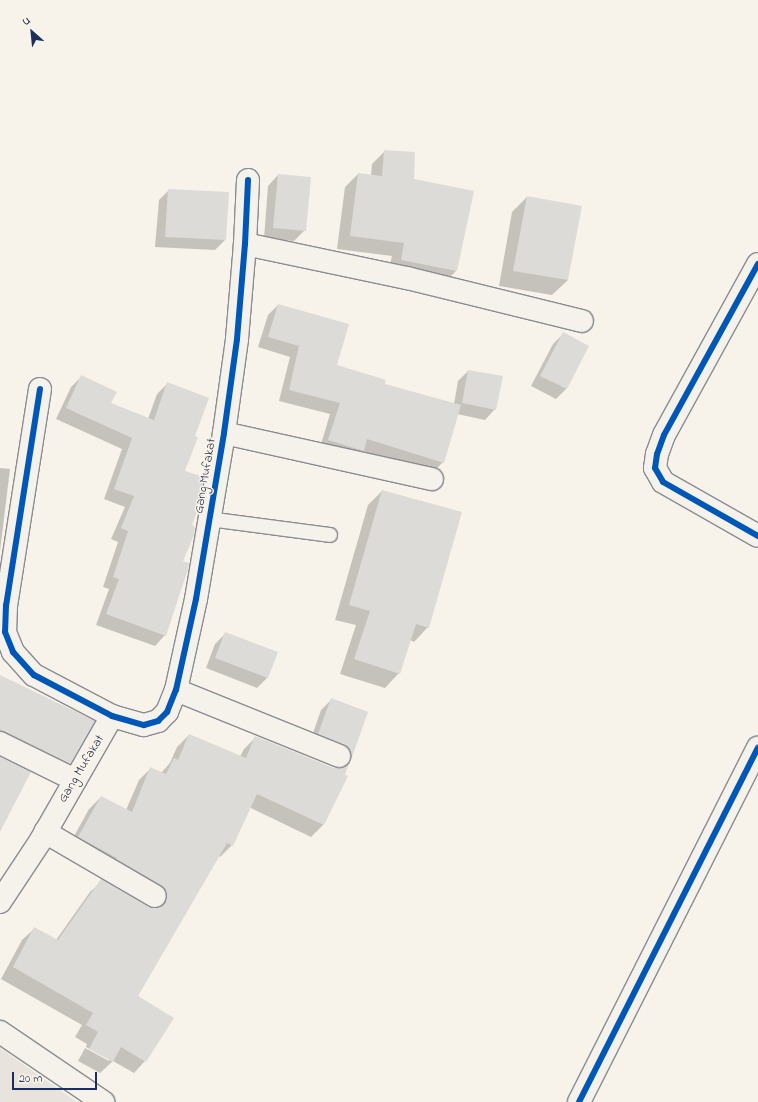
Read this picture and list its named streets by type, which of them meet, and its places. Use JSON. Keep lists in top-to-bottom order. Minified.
{"streets":{"street":["Gang Mufakat"]},"scale_bar":"20 m","north":"top left"}
